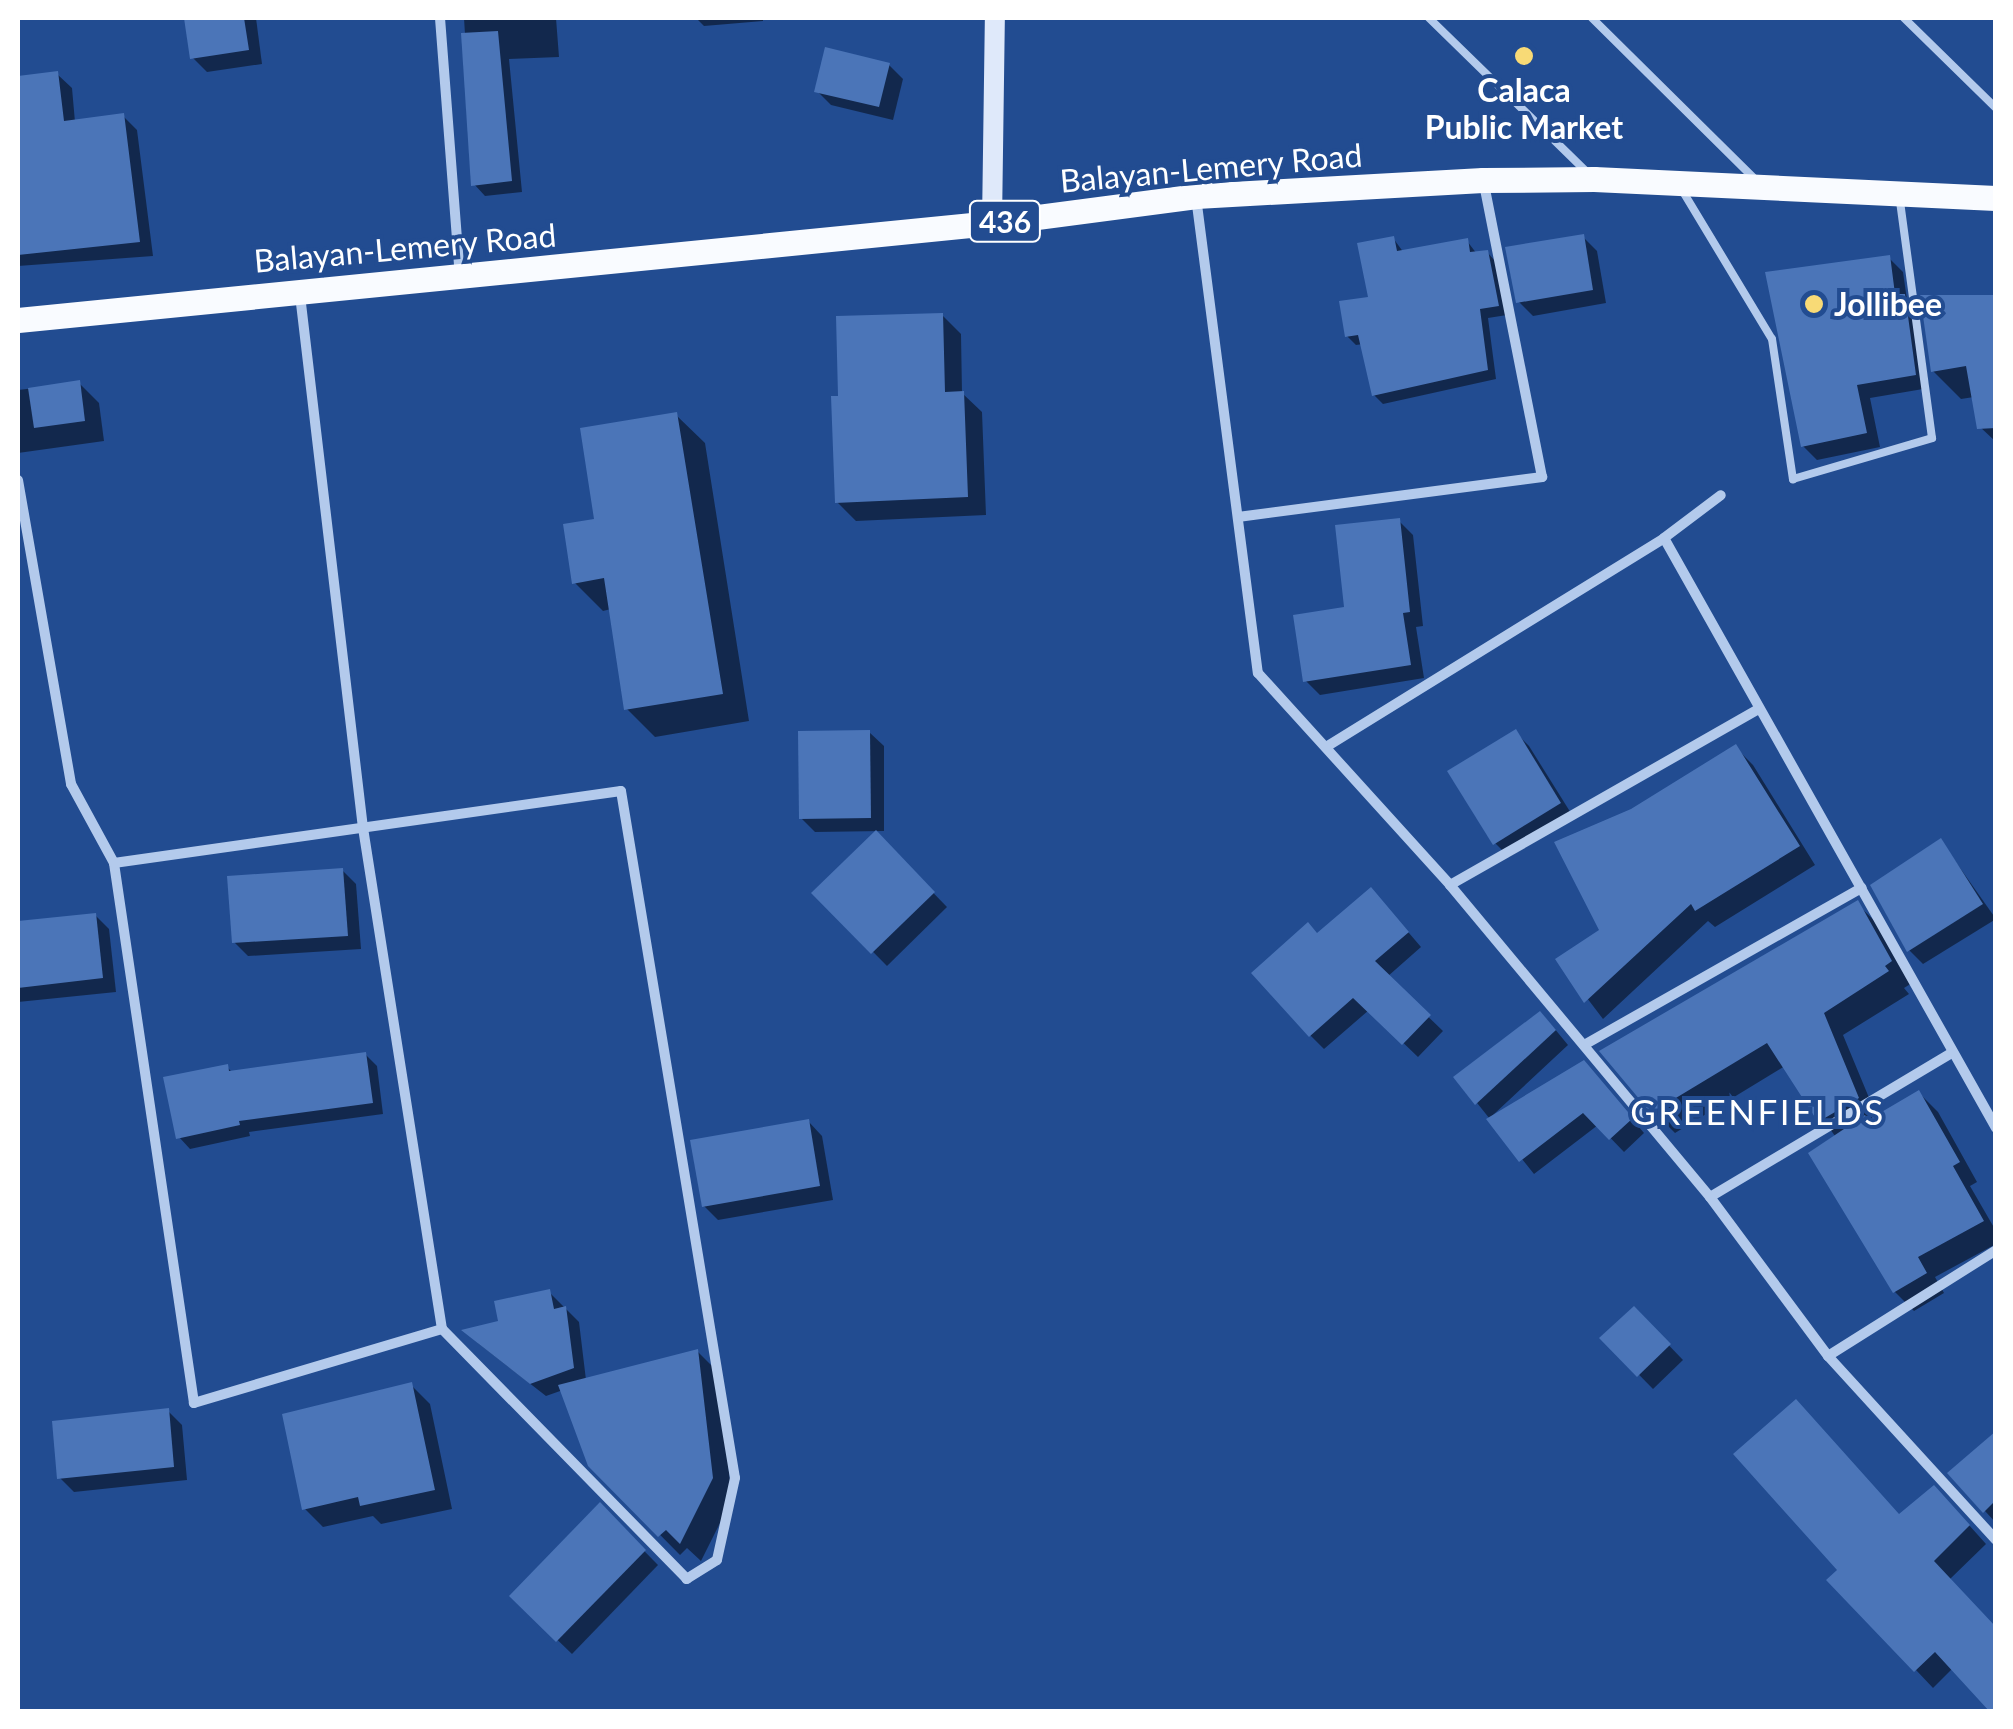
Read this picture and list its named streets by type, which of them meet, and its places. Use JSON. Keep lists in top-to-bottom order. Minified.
{"streets":{"main road":["Balayan-Lemery Road","436"]},"districts":["GREENFIELDS"],"places":["Calaca Public Market","Jollibee"]}
